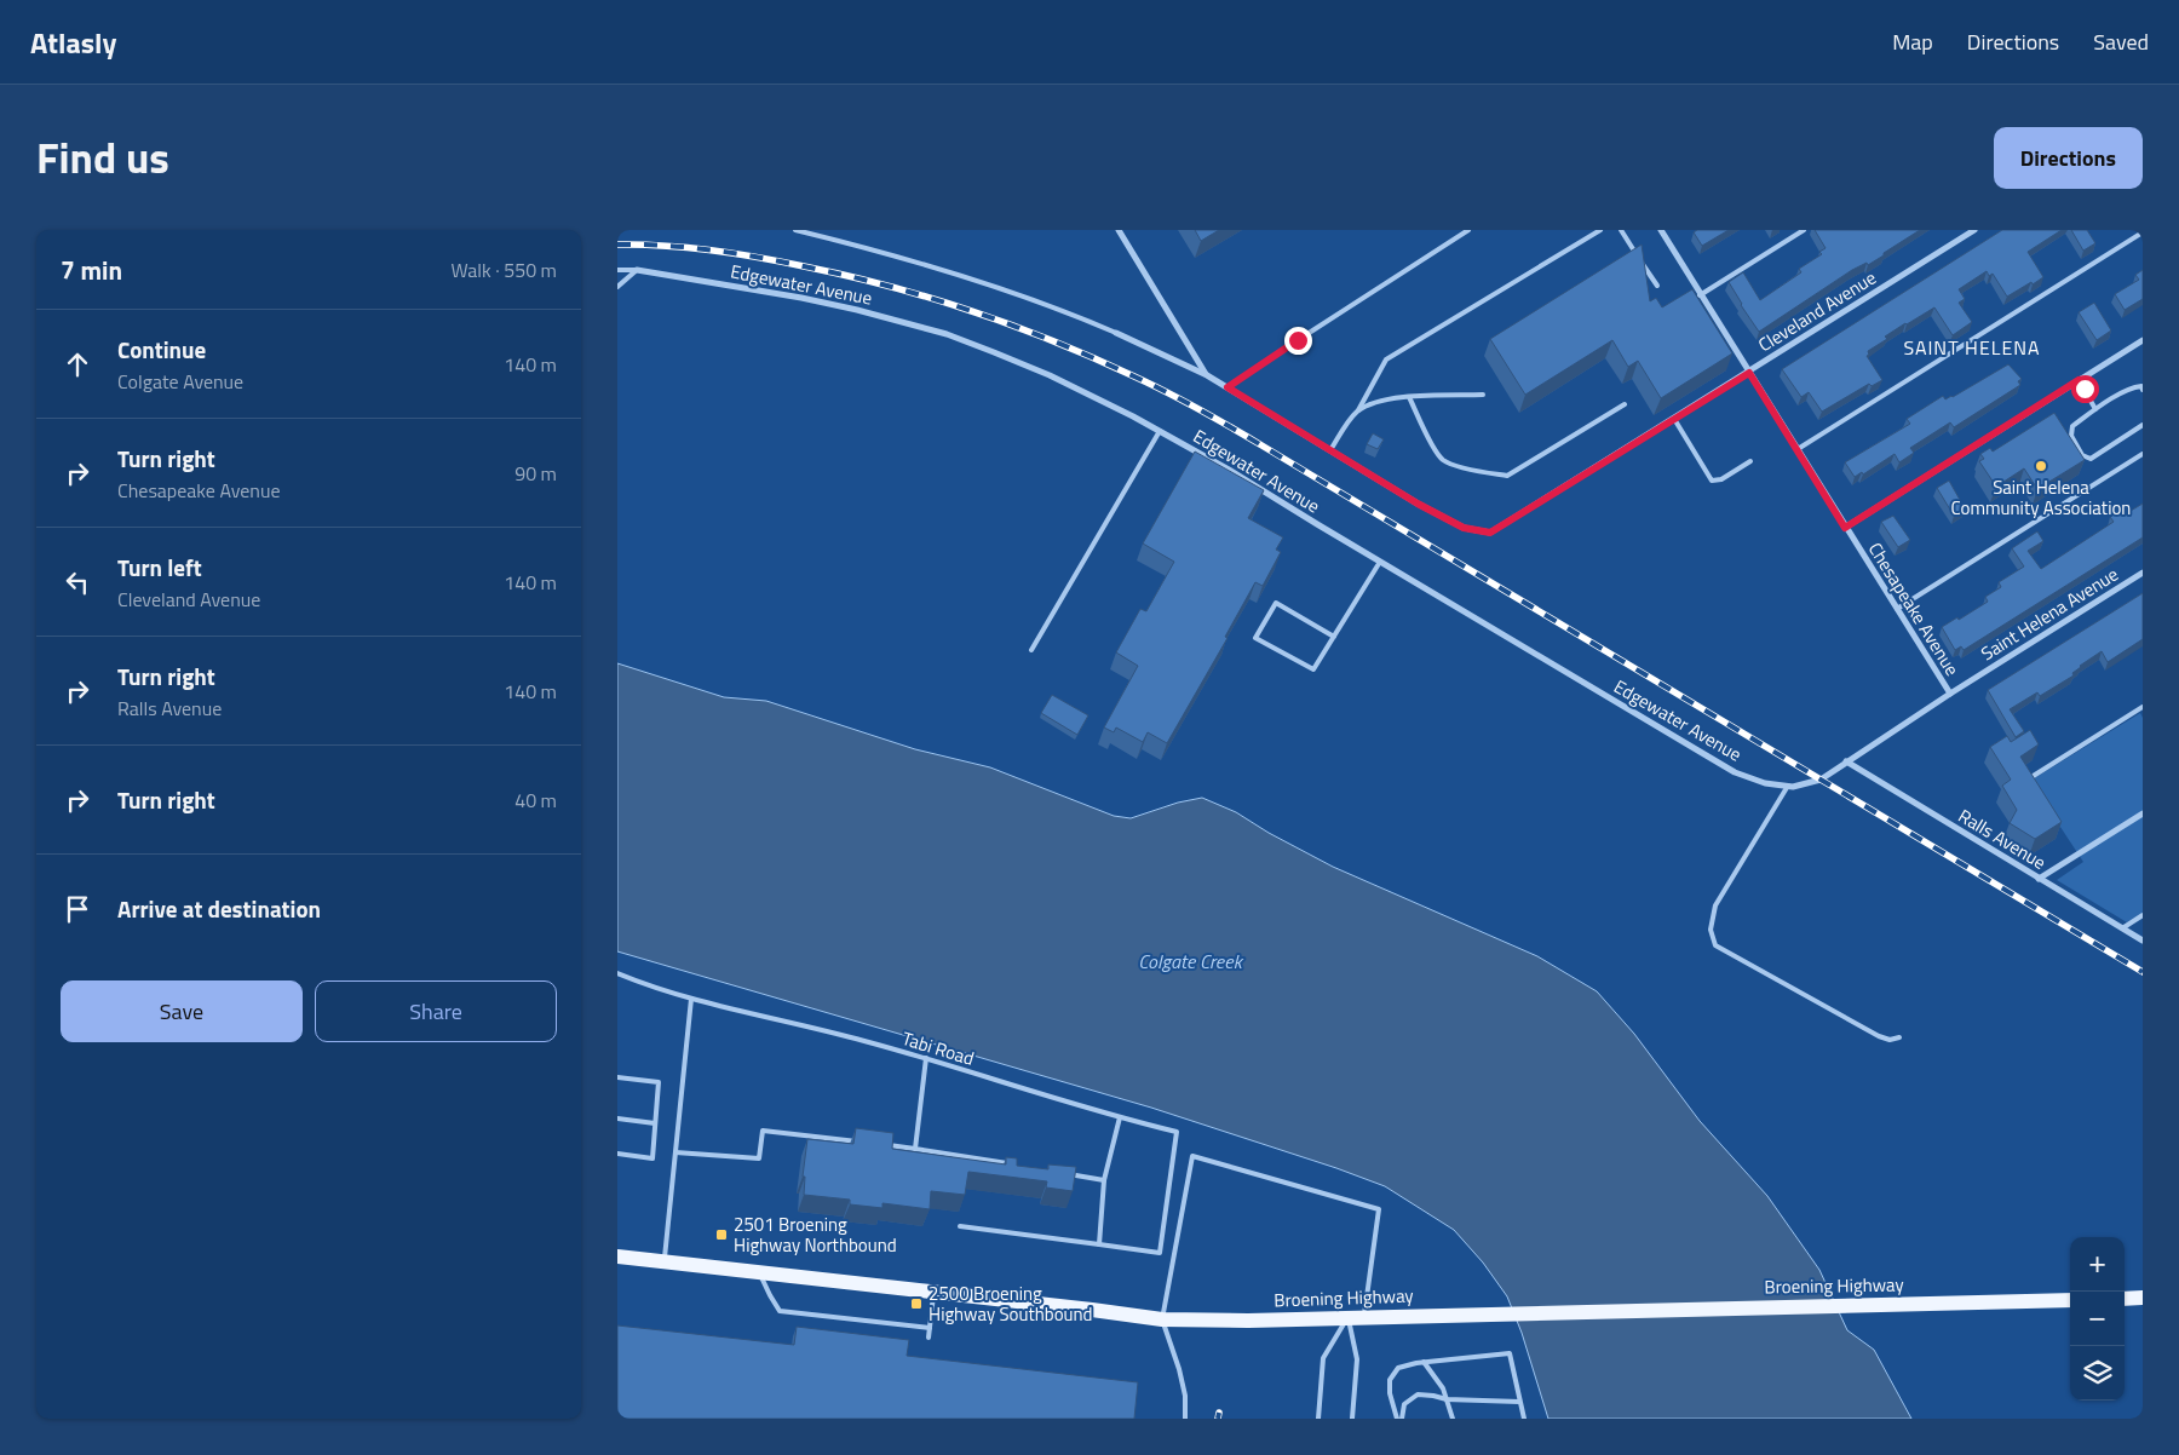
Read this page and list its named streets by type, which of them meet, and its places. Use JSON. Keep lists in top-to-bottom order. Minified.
{"streets":{"main road":["Broening Highway"],"street":["Edgewater Avenue","Cleveland Avenue","Chesapeake Avenue","Saint Helena Avenue","Ralls Avenue"],"lane":["Tabi Road"]},"crossings":[["Edgewater Avenue","Saint Helena Avenue"],["Cleveland Avenue","Chesapeake Avenue"],["Chesapeake Avenue","Saint Helena Avenue"],["Saint Helena Avenue","Ralls Avenue"]],"districts":["SAINT HELENA"],"water":["Colgate Creek"],"places":{"other":["Saint Helena Community Association"],"transit":["2501 Broening Highway Northbound","2500 Broening Highway Southbound"]},"page":{"header":"Atlasly","nav":["Map","Directions","Saved"],"title":"Find us","buttons":["Directions",["Save","Share"]],"heading":["7 min","Walk · 550 m"],"list":[["Continue","Colgate Avenue","140 m"],["Turn right","Chesapeake Avenue","90 m"],["Turn left","Cleveland Avenue","140 m"],["Turn right","Ralls Avenue","140 m"],["Turn right","40 m"],"Arrive at destination"],"map_buttons":["+","−"]}}
